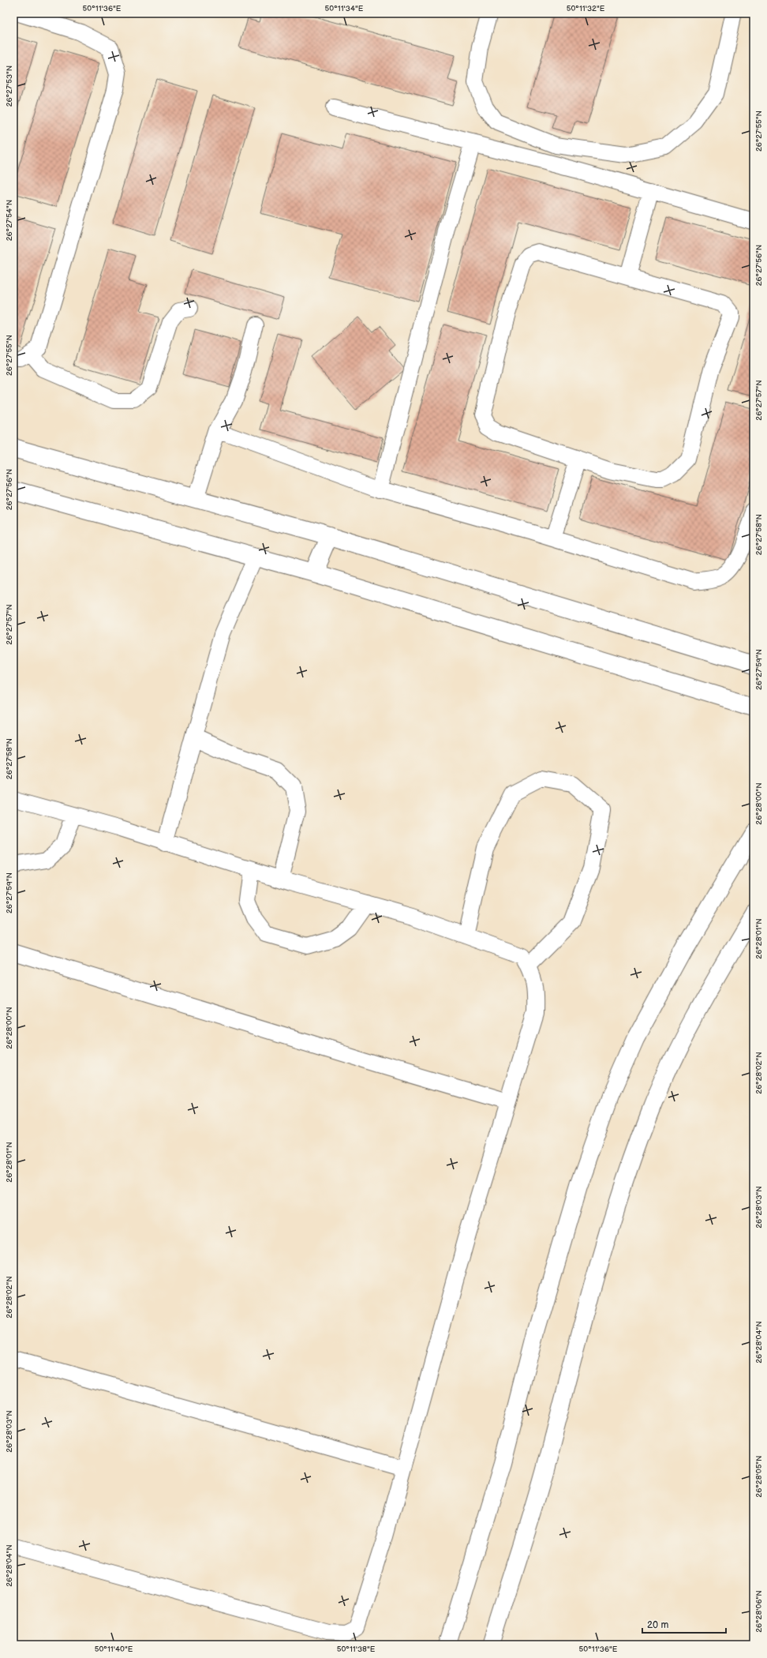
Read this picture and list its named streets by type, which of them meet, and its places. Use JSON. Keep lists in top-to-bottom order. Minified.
{"scale_bar":"20 m","coordinates":["50°11'36\"E","50°11'34\"E","50°11'32\"E","26°27'53\"N","26°27'55\"N","26°27'54\"N","26°27'56\"N","26°27'57\"N","26°27'58\"N","26°27'59\"N","26°28'00\"N","26°28'01\"N","26°28'02\"N","26°28'03\"N","26°28'04\"N","26°28'05\"N","26°28'06\"N","50°11'40\"E","50°11'38\"E"]}
